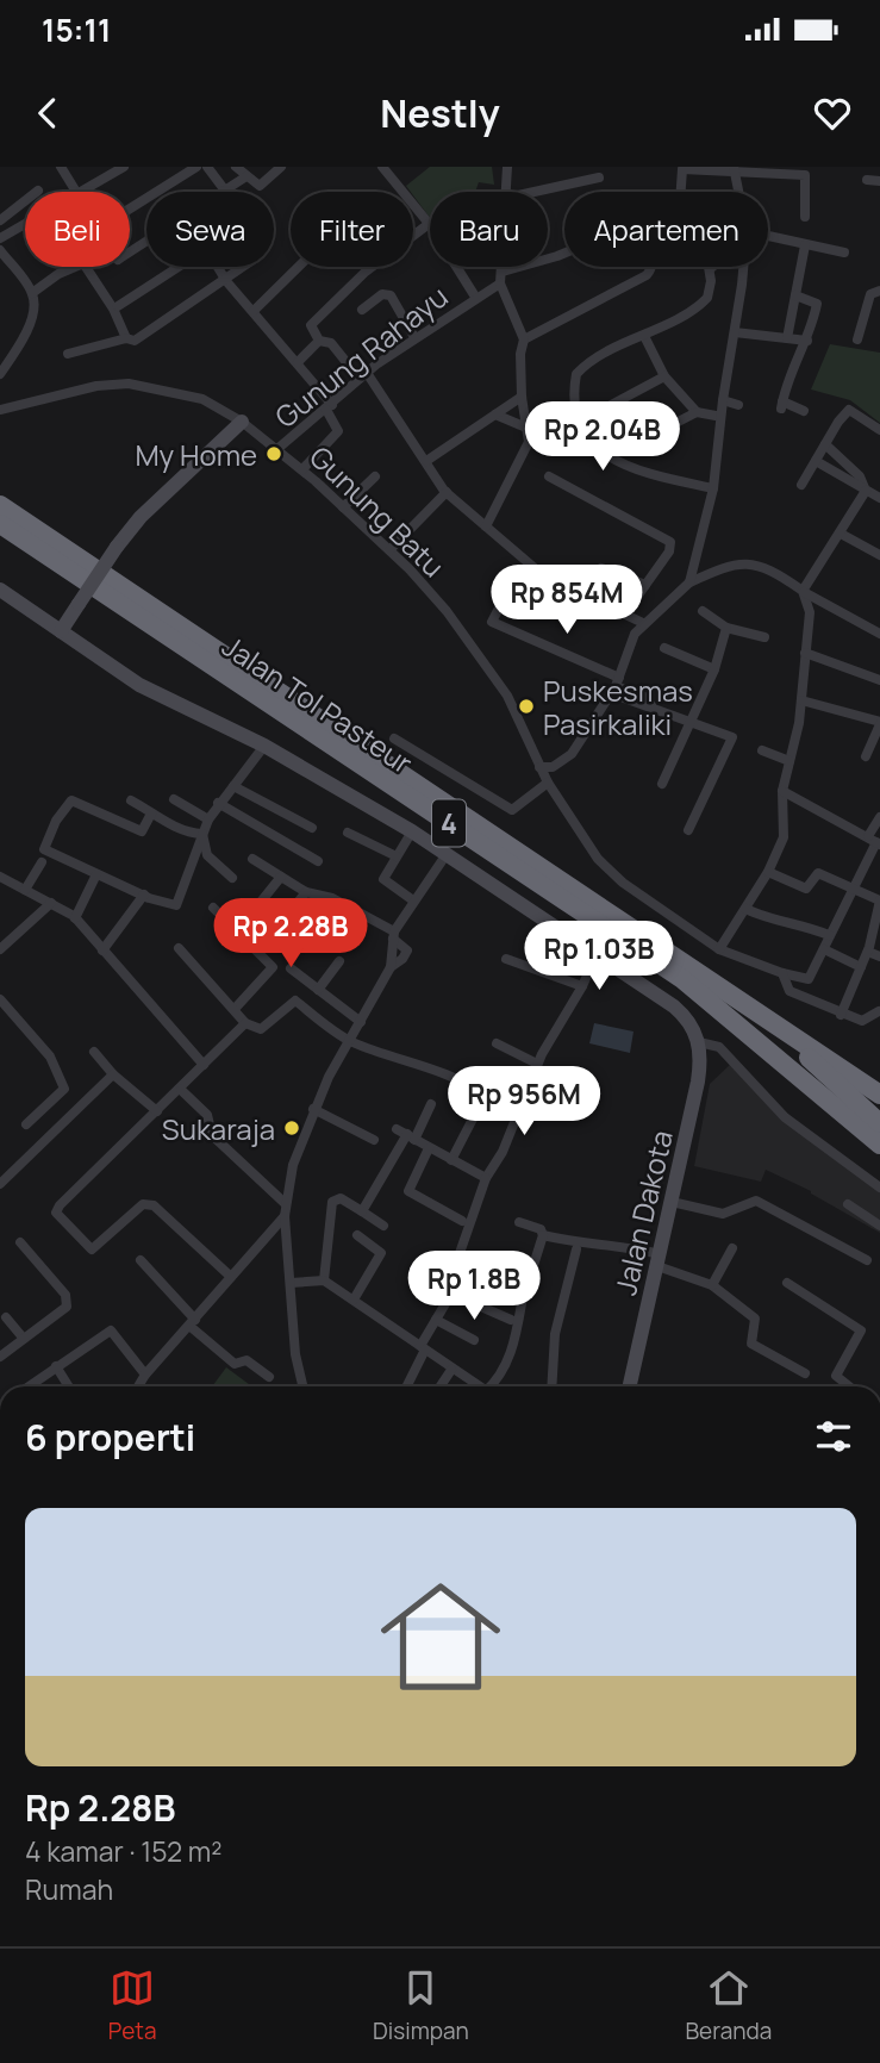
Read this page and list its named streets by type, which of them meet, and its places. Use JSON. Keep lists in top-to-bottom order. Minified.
{"streets":{"highway":["Jalan Tol Pasteur","4"],"main road":["Jalan Dakota"],"street":["Gunung Rahayu","Gunung Batu"]},"crossings":[["Gunung Rahayu","Gunung Batu"]],"places":["My Home","Puskesmas Pasirkaliki","Sukaraja"],"page":{"status":"15:11","header":"Nestly","chip":["Beli","Sewa","Filter","Baru","Apartemen"],"price":["Rp 2.04B","Rp 854M","Rp 2.28B","Rp 1.03B","Rp 956M","Rp 1.8B"],"heading":"6 properti","list":[{"name":"Rp 2.28B","note":"4 kamar · 152 m² · Rumah"}],"tabs":["Peta","Disimpan","Beranda"]}}
